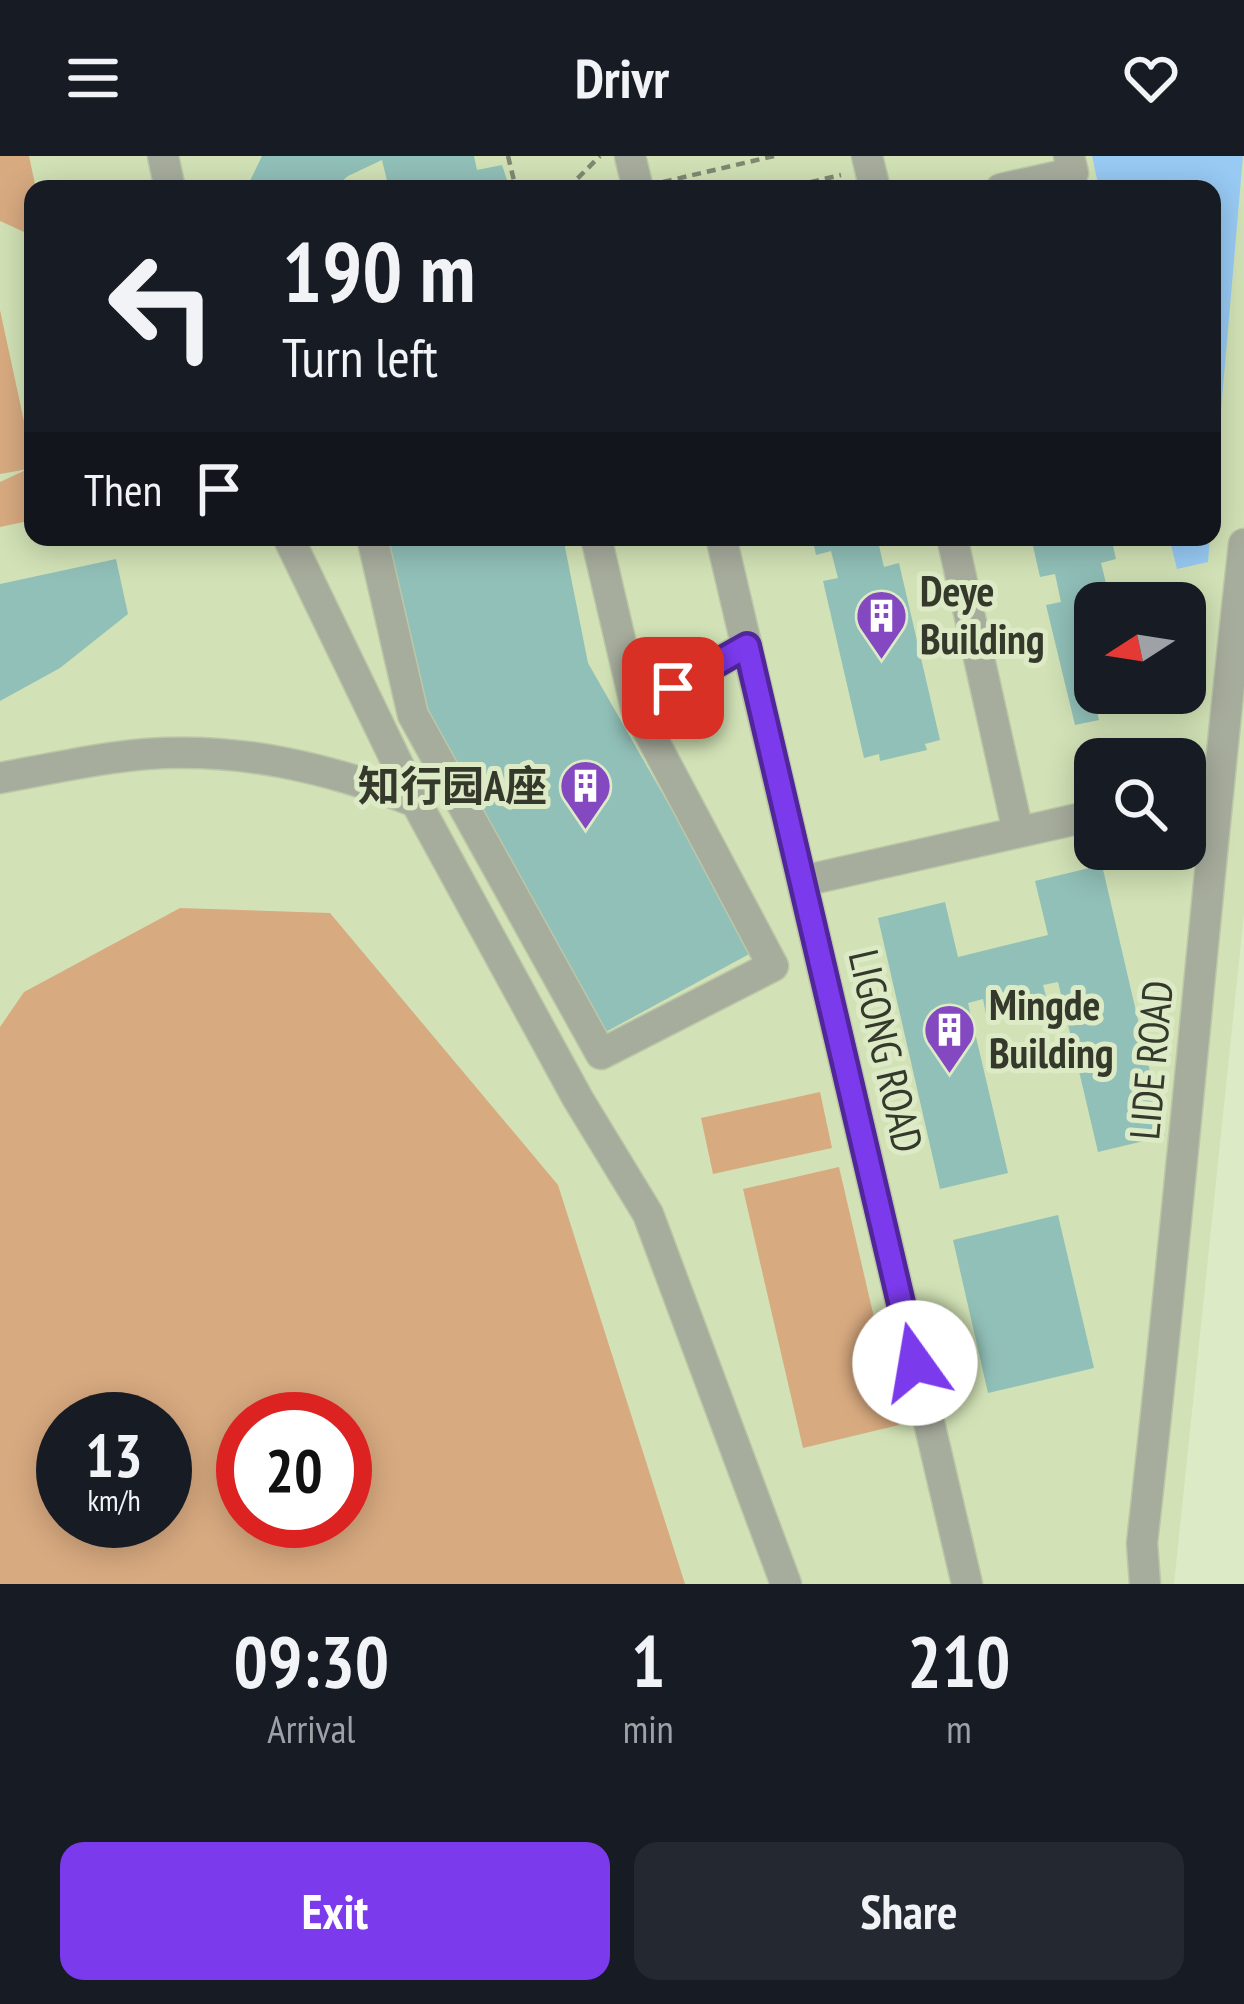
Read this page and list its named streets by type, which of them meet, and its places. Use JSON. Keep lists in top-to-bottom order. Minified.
{"streets":{"street":["LIGONG ROAD","LIDE ROAD"]},"places":{"building":["Deye Building","知行园A座","Mingde Building"]},"north":"left","page":{"header":"Drivr","turn":["190 m","Turn left"],"then":"Then","speed":"13 km/h","limit":"20","eta":["09:30","Arrival","1","min","210","m"],"buttons":["Exit","Share"]}}
